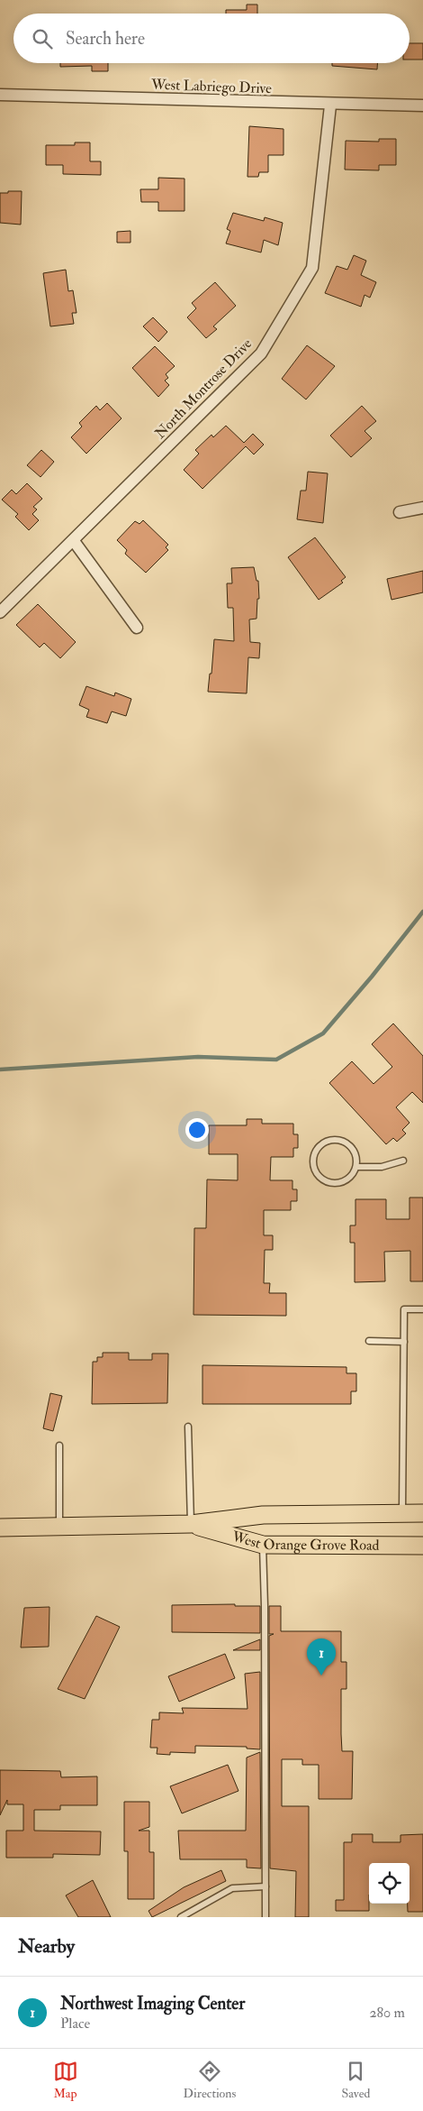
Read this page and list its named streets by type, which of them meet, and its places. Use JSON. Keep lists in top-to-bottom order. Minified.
{"streets":{"main road":["West Orange Grove Road"],"street":["West Labriego Drive","North Montrose Drive"]},"crossings":[["West Labriego Drive","North Montrose Drive"]],"page":{"search":"Search here","pins":"1","heading":"Nearby","list":[{"mark":"1","name":"Northwest Imaging Center","note":"Place","value":"280 m"}],"nav":["Map","Directions","Saved"]}}
